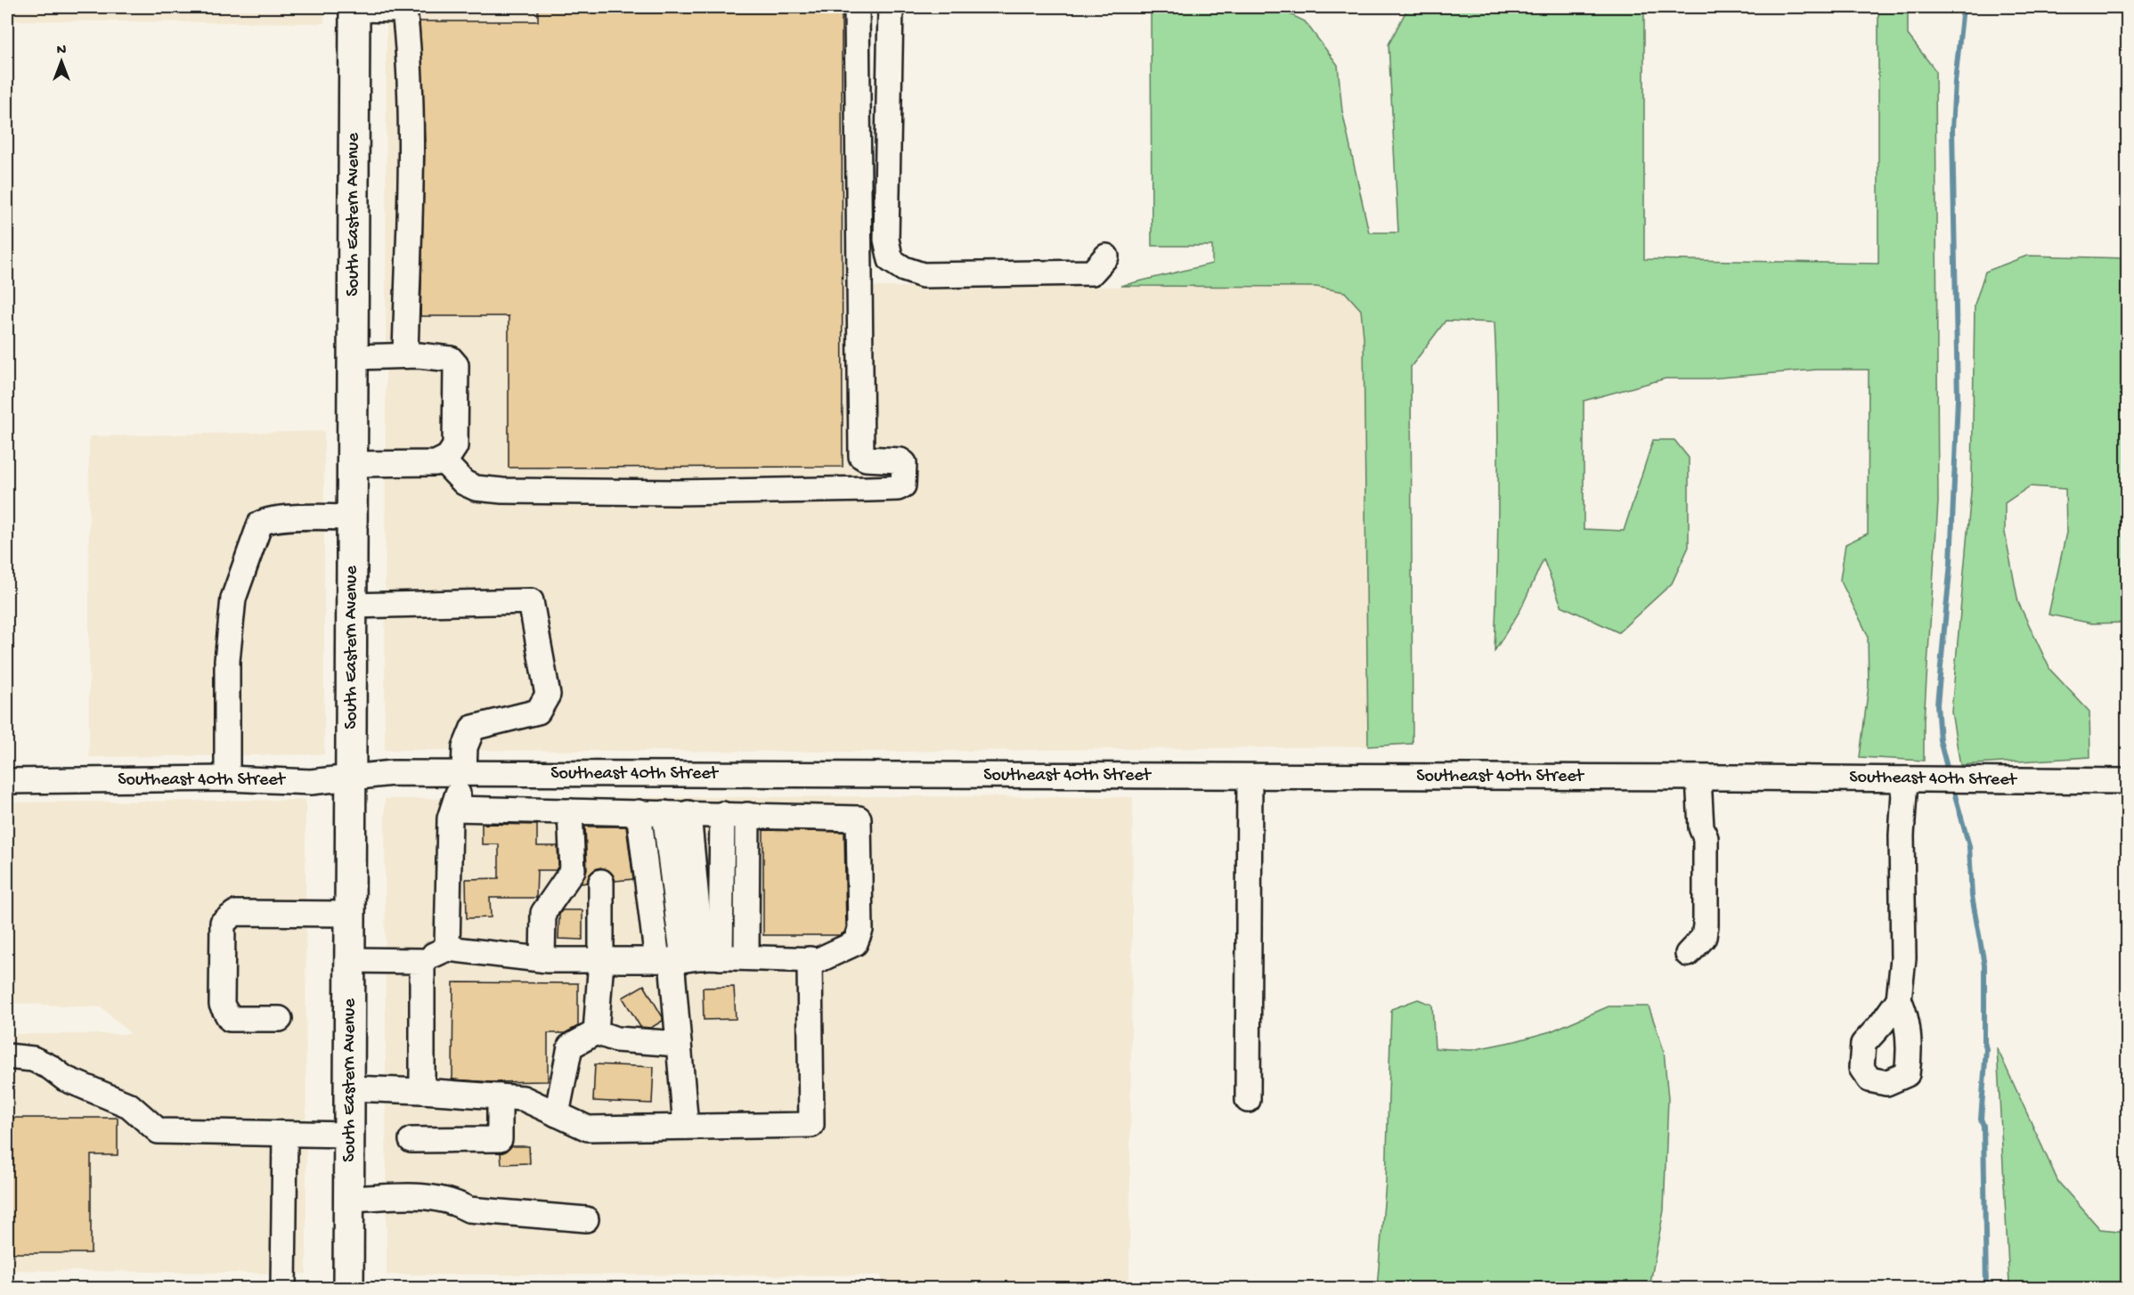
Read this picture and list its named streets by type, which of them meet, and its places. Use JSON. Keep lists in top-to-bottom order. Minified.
{"streets":{"main road":["South Eastern Avenue"],"street":["Southeast 40th Street"]},"crossings":[["South Eastern Avenue","Southeast 40th Street"]],"north":"top"}
